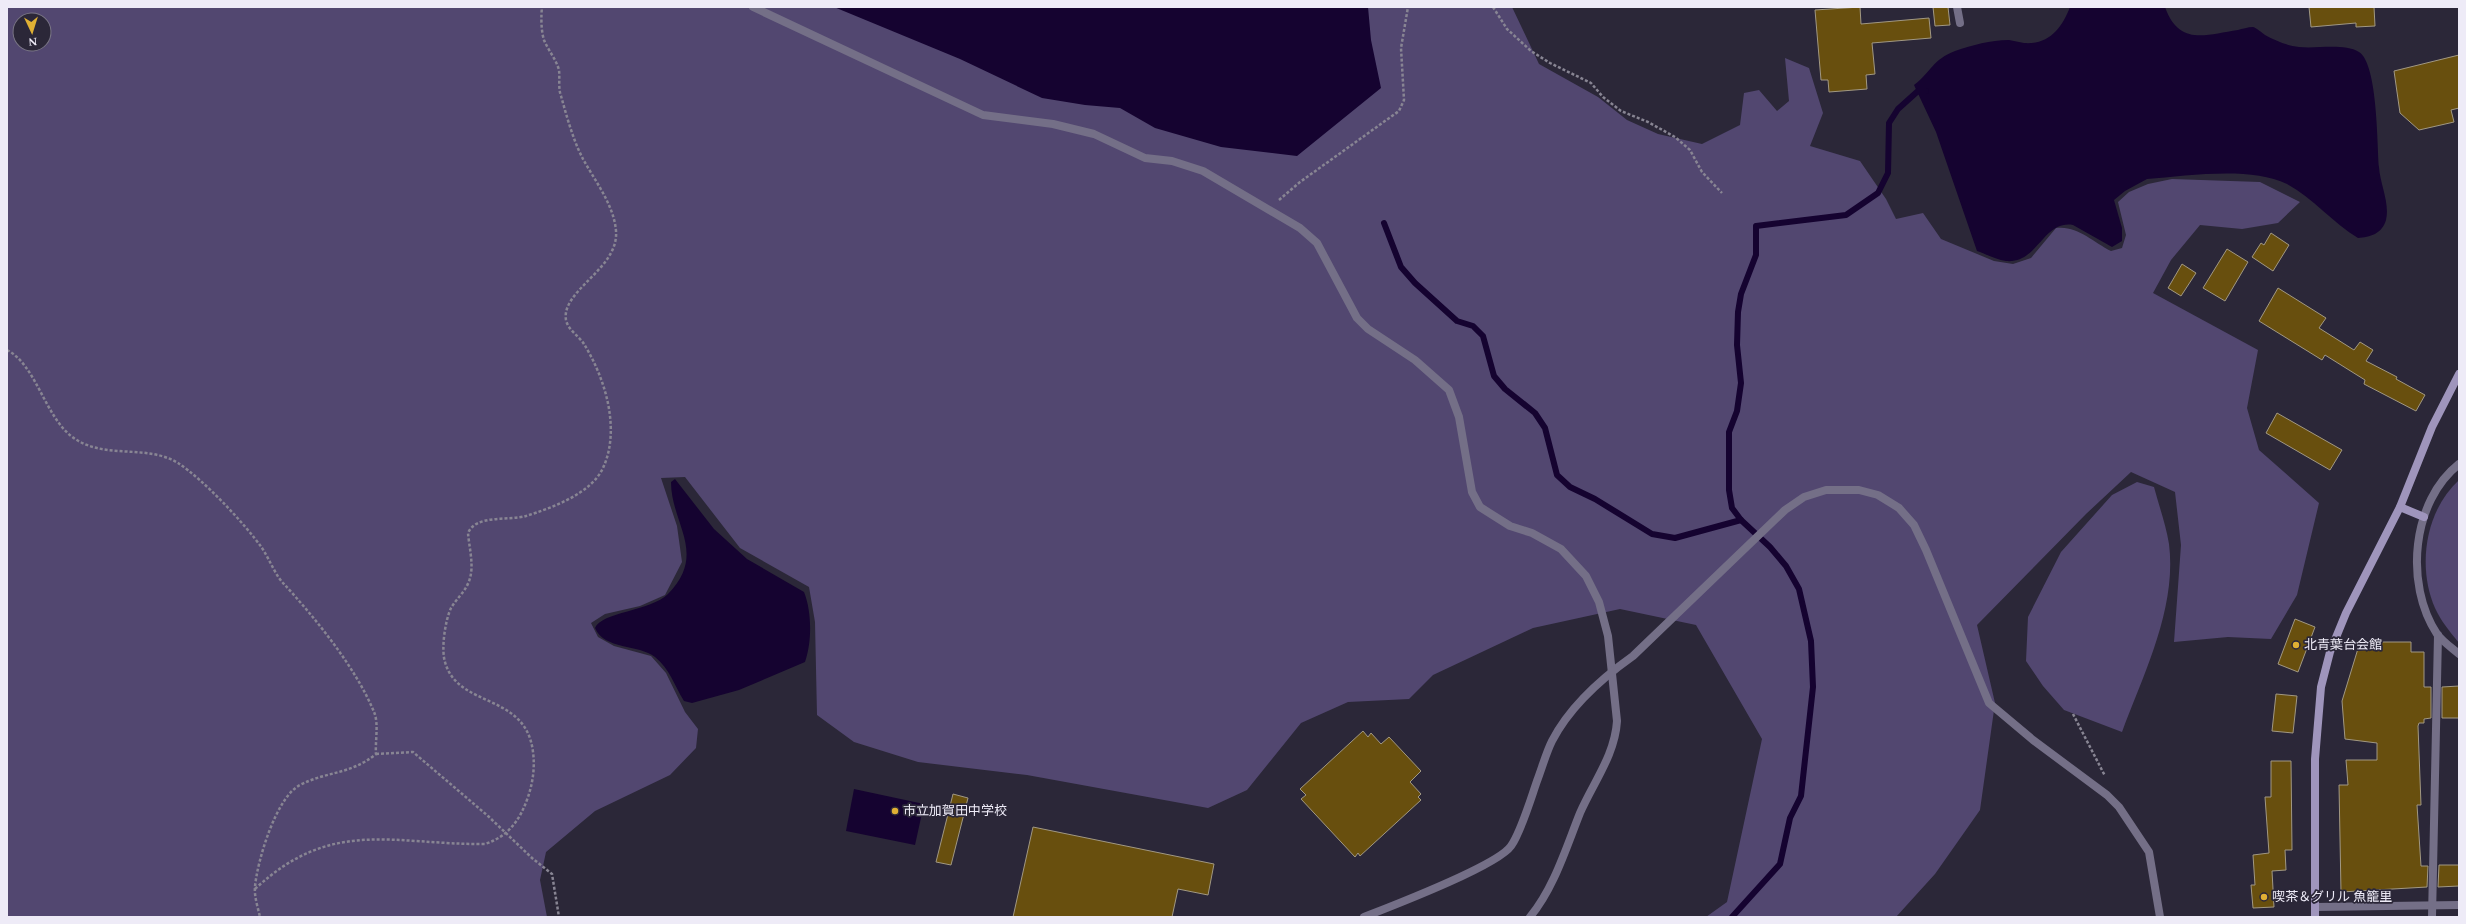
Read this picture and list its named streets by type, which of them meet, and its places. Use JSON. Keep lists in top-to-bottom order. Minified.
{"places":["北青葉台会館","市立加賀田中学校","喫茶＆グリル 魚籠里"],"north":"bottom"}
